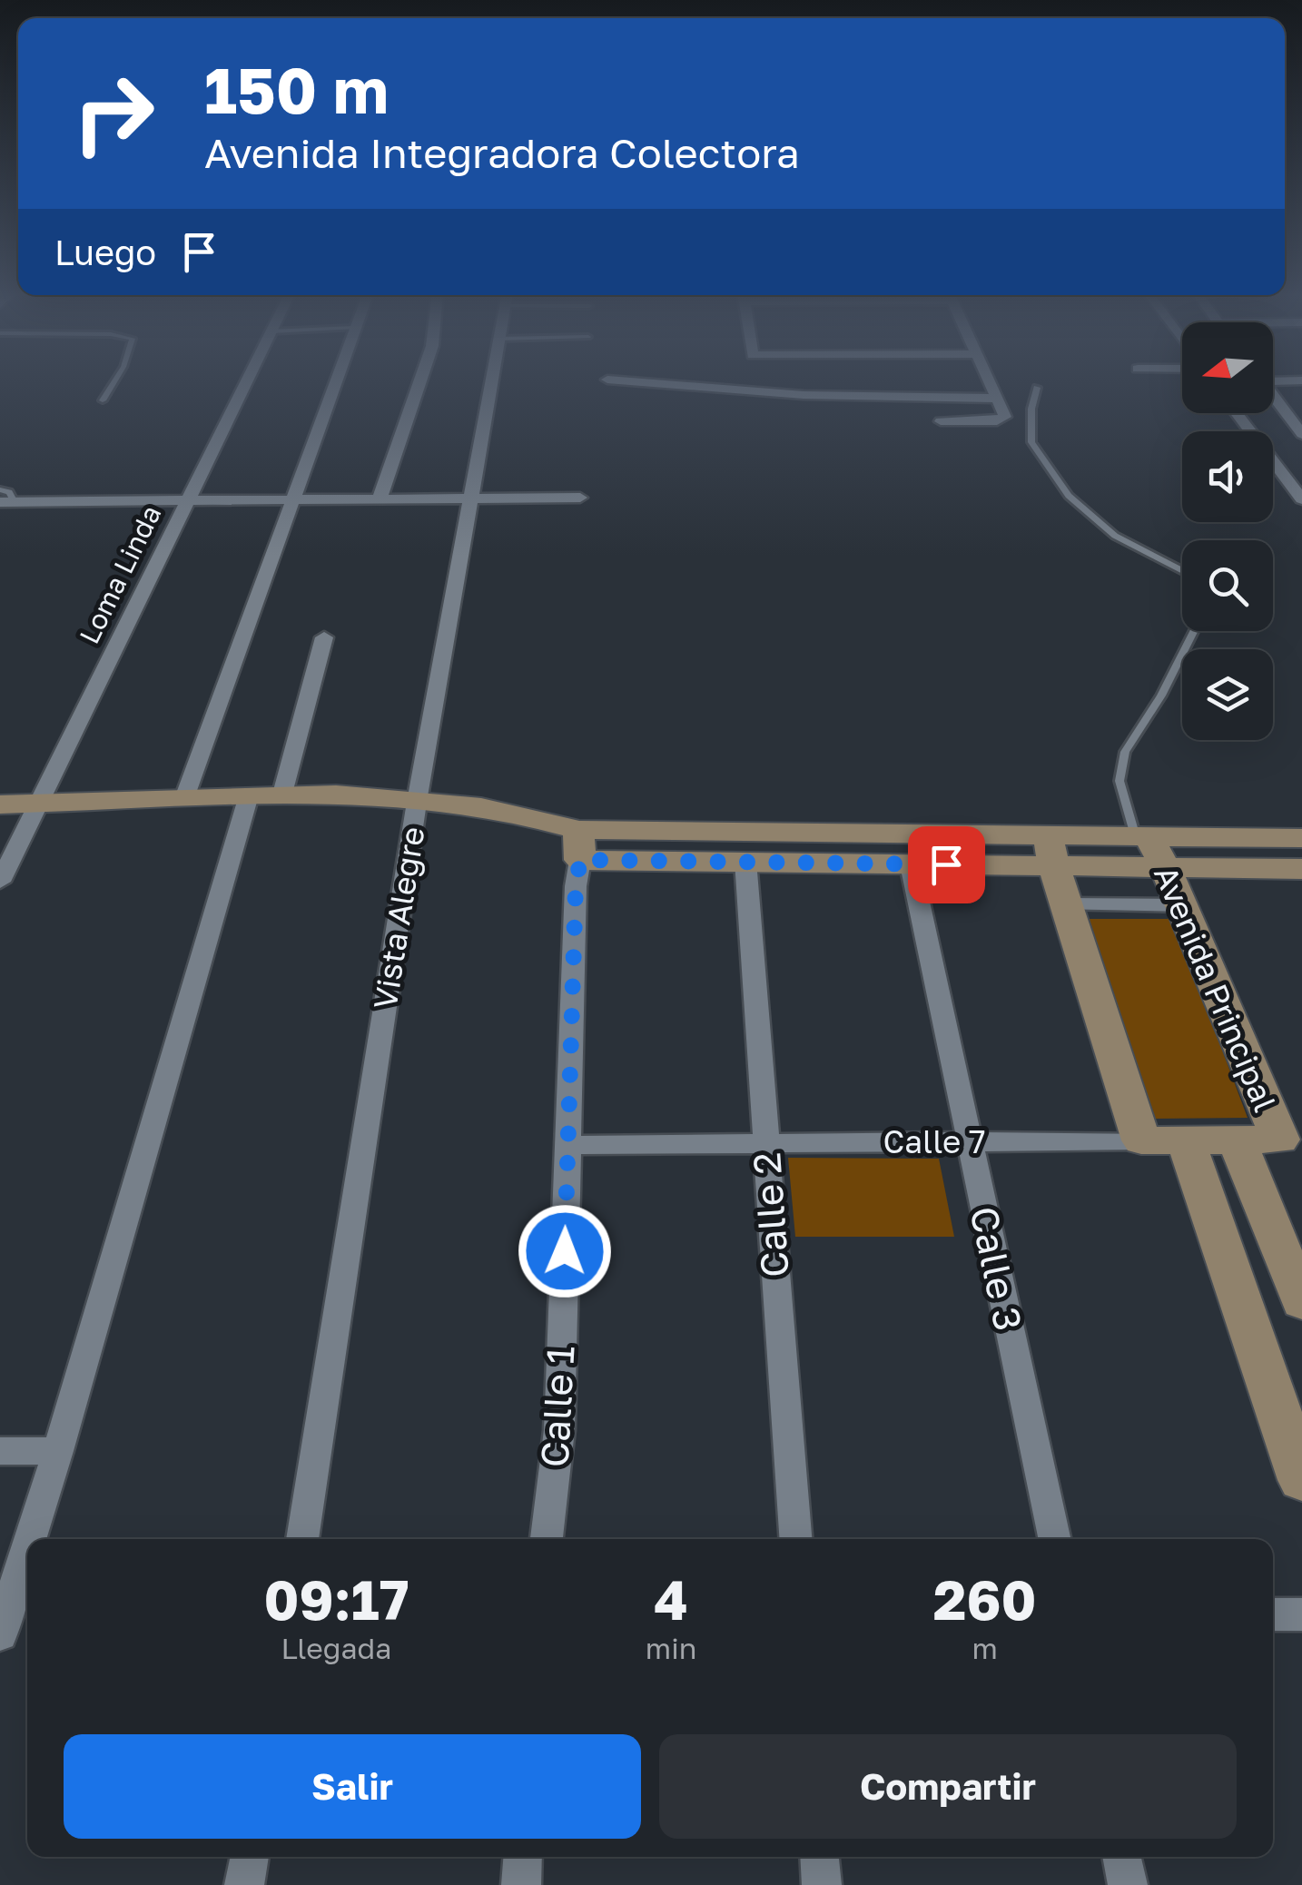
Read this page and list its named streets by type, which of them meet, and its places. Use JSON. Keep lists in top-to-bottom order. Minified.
{"streets":{"street":["Loma Linda","Vista Alegre","Avenida Principal","Calle 7","Calle 2","Calle 3","Calle 1"]},"crossings":[["Avenida Principal","Calle 7"],["Calle 7","Calle 2"],["Calle 7","Calle 3"],["Calle 7","Calle 1"]],"north":"left","page":{"turn":["150 m","Avenida Integradora Colectora"],"then":"Luego","eta":["09:17","Llegada","4","min","260","m"],"buttons":["Salir","Compartir"]}}
